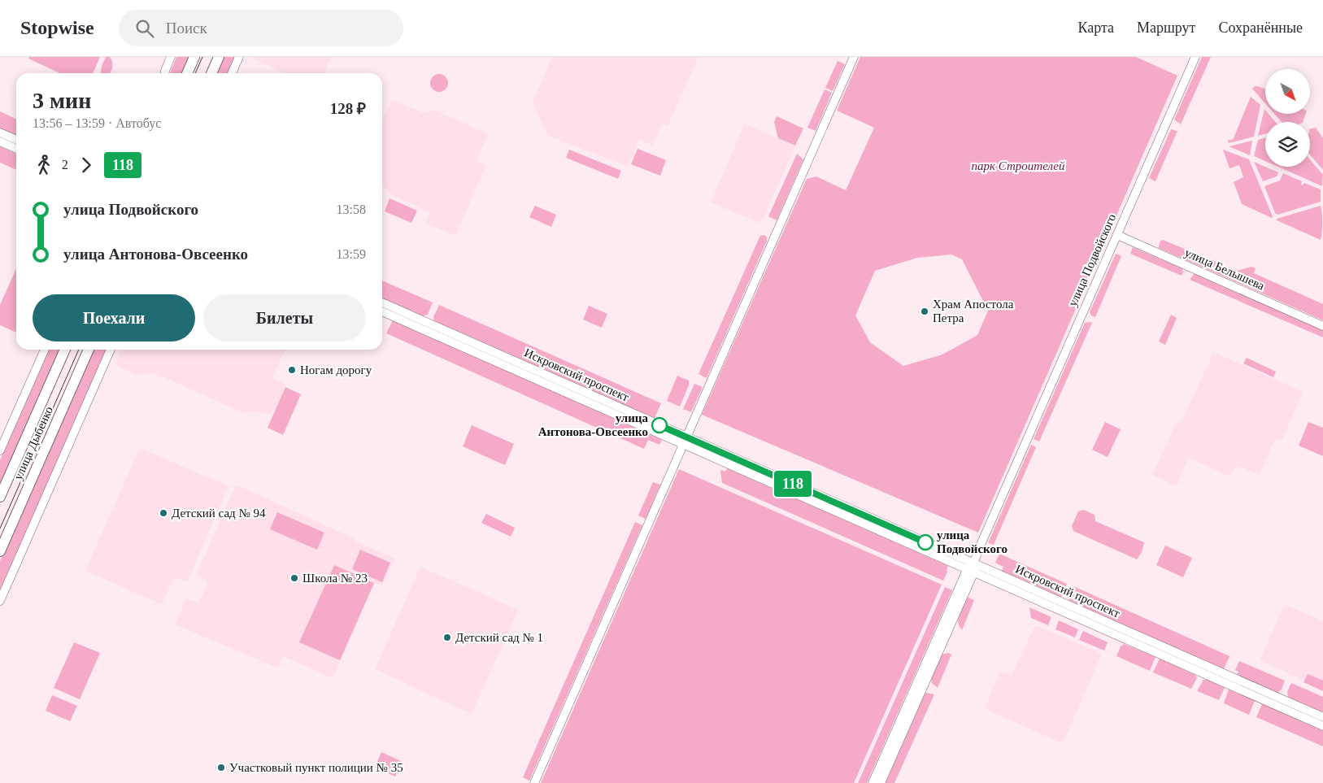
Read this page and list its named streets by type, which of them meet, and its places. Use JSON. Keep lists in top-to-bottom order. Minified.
{"streets":{"main road":["улица Дыбенко"],"street":["улица Подвойского","улица Белышева","Искровский проспект"]},"crossings":[["улица Подвойского","улица Белышева"],["улица Подвойского","Искровский проспект"]],"parks":["парк Строителей"],"places":["Храм Апостола Петра","Ногам дорогу","улица Антонова-Овсеенко","Детский сад № 94","улица Подвойского","Школа № 23","Детский сад № 1","Участковый пункт полиции № 35"],"lines":["bus line 118"],"north":"bottom right","page":{"header":"Stopwise","search":"Поиск","nav":["Карта","Маршрут","Сохранённые"],"on_map":"118","heading":["3 мин","13:56 – 13:59 · Автобус","128 ₽"],"legs":["2","118"],"list":[{"name":"улица Подвойского","value":"13:58"},{"name":"улица Антонова-Овсеенко","value":"13:59"}],"buttons":["Поехали","Билеты"]}}
